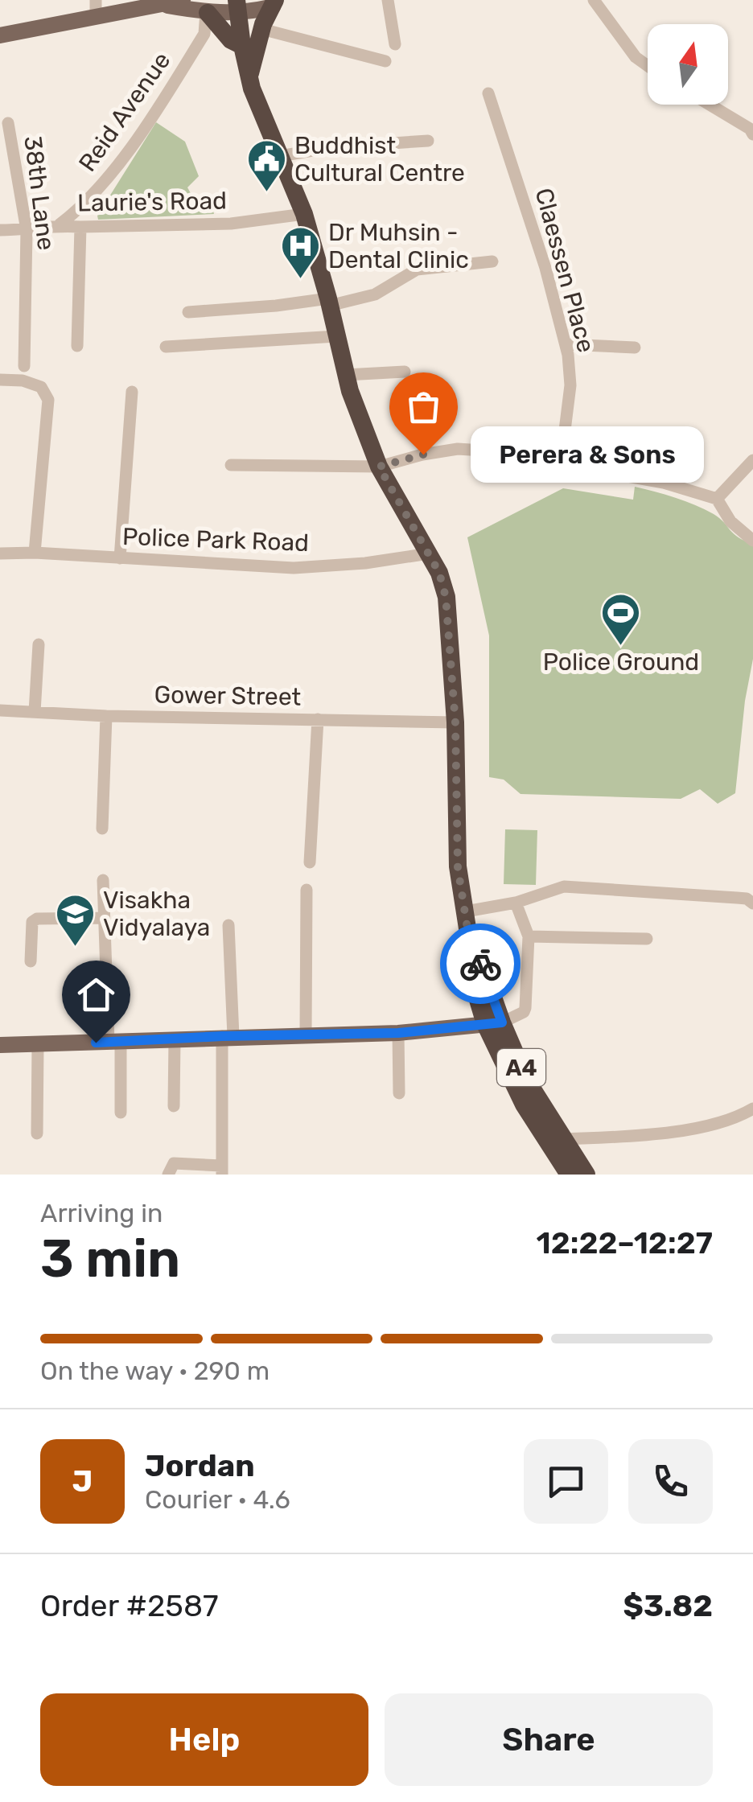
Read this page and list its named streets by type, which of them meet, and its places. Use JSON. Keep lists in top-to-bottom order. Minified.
{"streets":{"highway":["A4"],"street":["Reid Avenue","38th Lane","Laurie's Road","Claessen Place","Police Park Road","Gower Street"]},"crossings":[["Reid Avenue","Laurie's Road"],["38th Lane","Laurie's Road"],["Laurie's Road","A4"],["Police Park Road","A4"],["Gower Street","A4"]],"places":{"public building":["Buddhist Cultural Centre"],"hospital":["Dr Muhsin - Dental Clinic"],"other":["Perera & Sons"],"sports":["Police Ground"],"school or university":["Visakha Vidyalaya"]},"north":"top","page":{"bubble":"Perera & Sons","heading":["3 min","Arriving in","12:22–12:27"],"panel":["Jordan","Courier · 4.6","Order #2587","$3.82"],"bar":"On the way · 290 m","round":"J","buttons":["Help","Share"]}}
